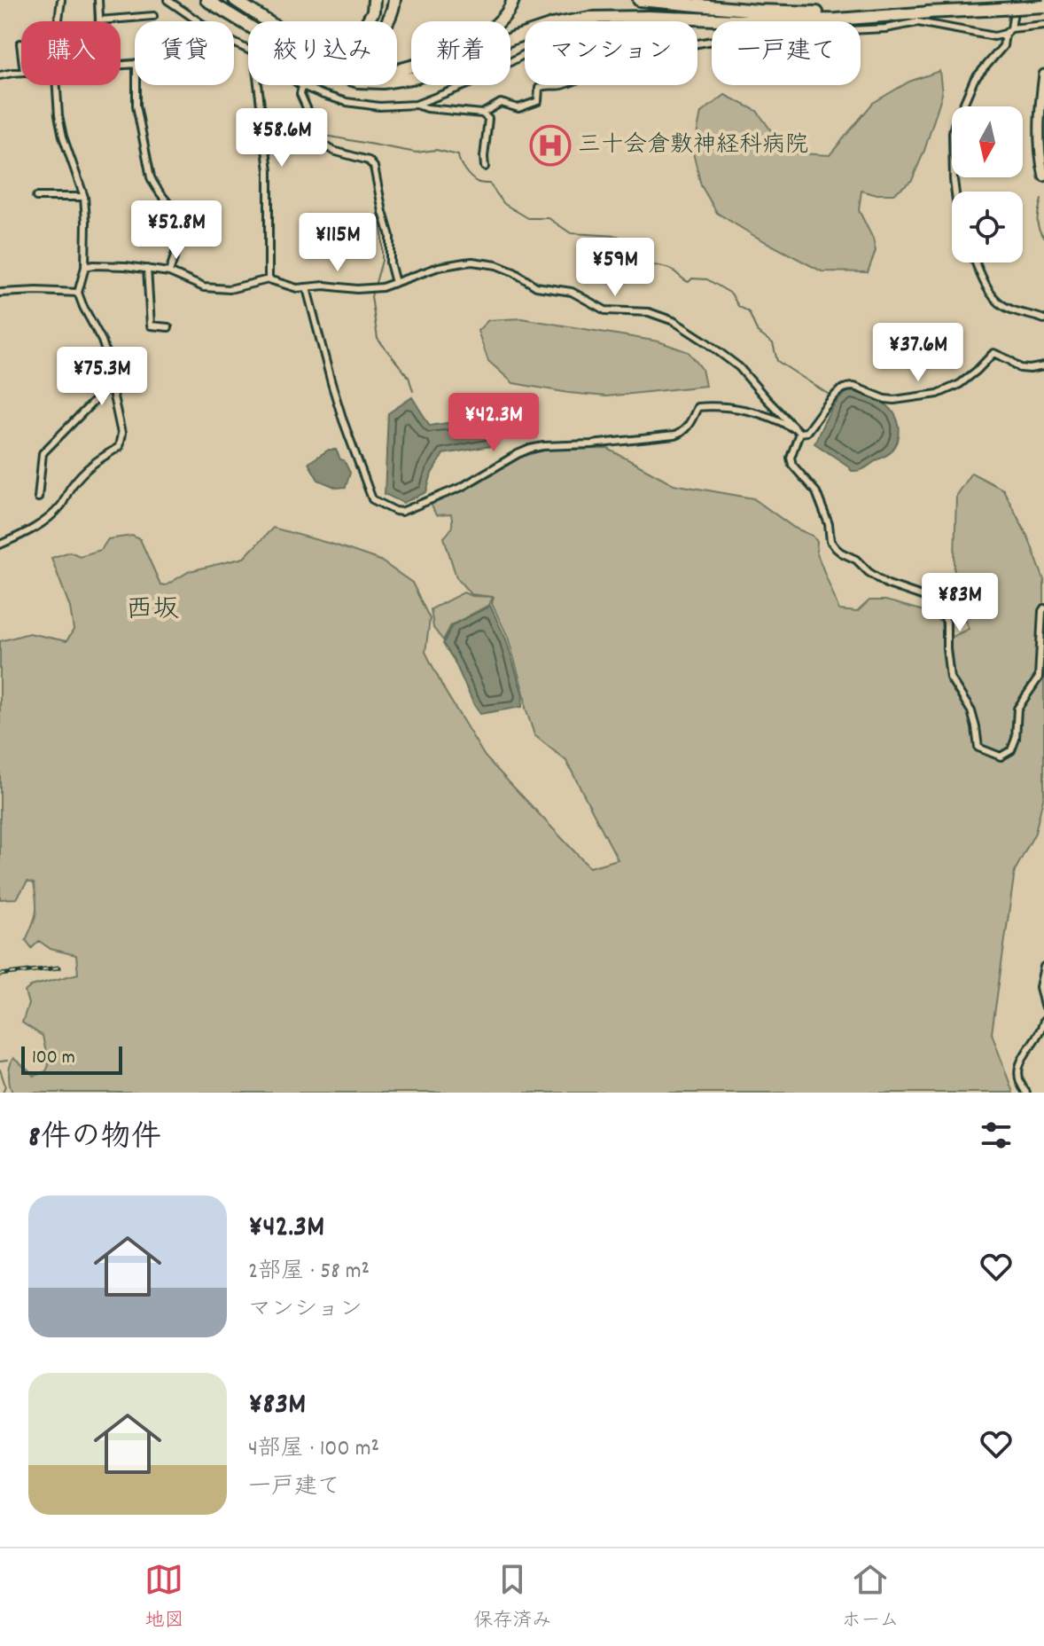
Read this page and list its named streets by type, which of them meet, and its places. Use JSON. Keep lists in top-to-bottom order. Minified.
{"districts":["西坂"],"places":{"hospital":["三十会倉敷神経科病院"]},"scale_bar":"100 m","north":"bottom","page":{"chip":["購入","賃貸","絞り込み","新着","マンション","一戸建て"],"price":["¥58.6M","¥52.8M","¥115M","¥59M","¥37.6M","¥75.3M","¥42.3M","¥83M"],"scale":"100 m","heading":"8件の物件","list":[{"name":"¥42.3M","note":"2部屋 · 58 m² · マンション"},{"name":"¥83M","note":"4部屋 · 100 m² · 一戸建て"}],"tabs":["地図","保存済み","ホーム"]}}
